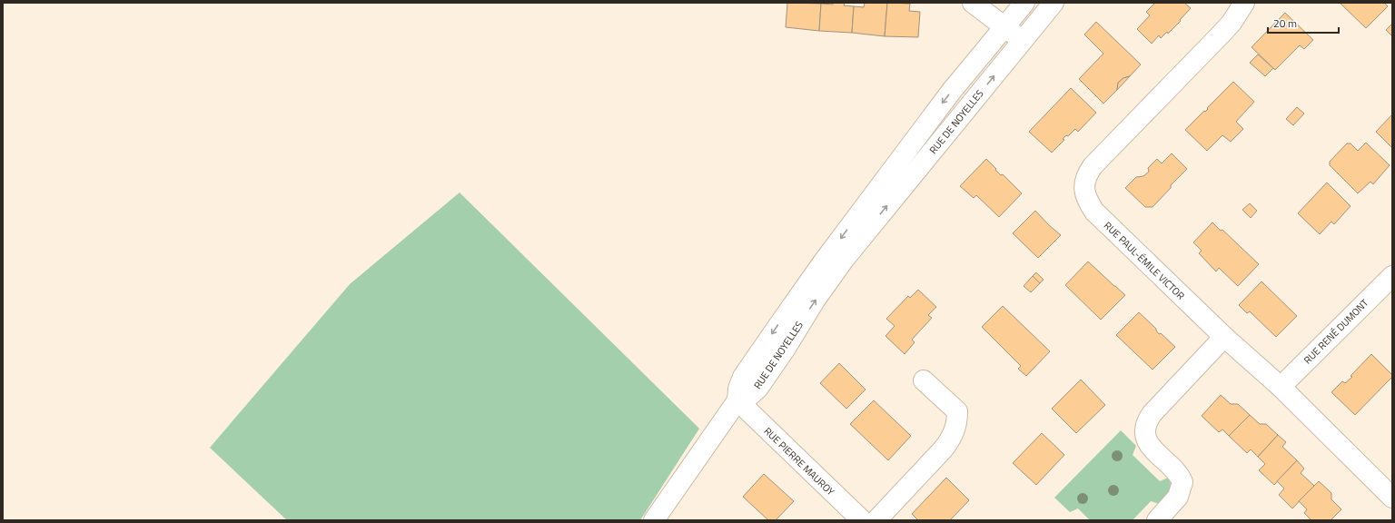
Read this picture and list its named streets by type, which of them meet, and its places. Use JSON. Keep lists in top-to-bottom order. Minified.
{"streets":{"street":["RUE DE NOYELLES","RUE PAUL-ÉMILE VICTOR","RUE RENÉ DUMONT","RUE PIERRE MAUROY"]},"crossings":[["RUE DE NOYELLES","RUE PIERRE MAUROY"],["RUE PAUL-ÉMILE VICTOR","RUE RENÉ DUMONT"]],"scale_bar":"20 m"}
